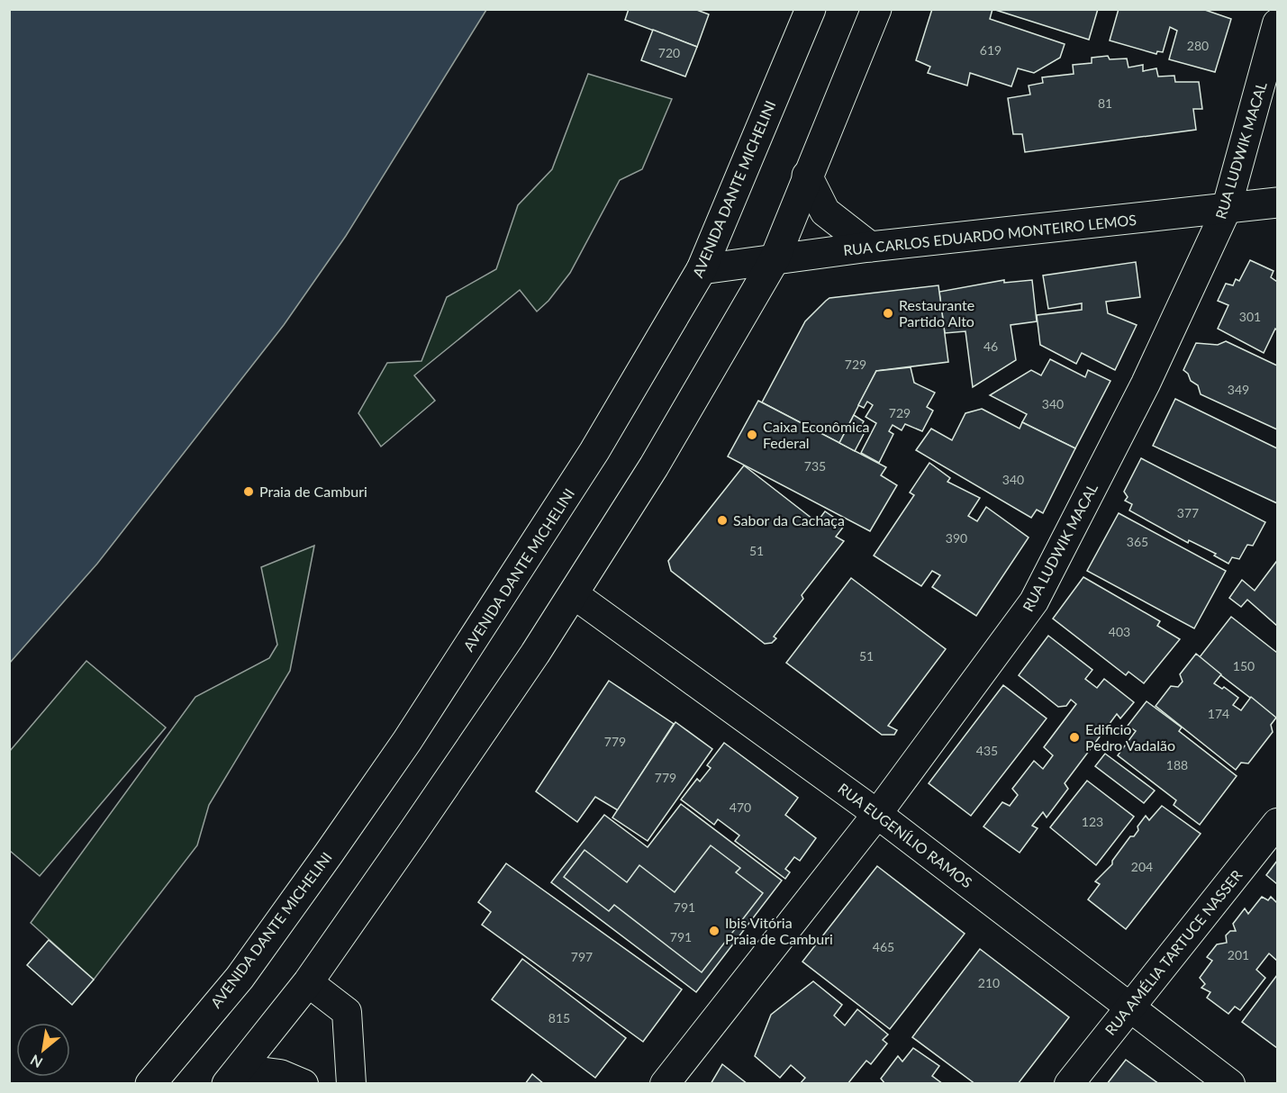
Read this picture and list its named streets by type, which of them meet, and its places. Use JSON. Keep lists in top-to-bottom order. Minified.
{"streets":{"main road":["AVENIDA DANTE MICHELINI","RUA CARLOS EDUARDO MONTEIRO LEMOS"],"street":["RUA LUDWIK MACAL","RUA EUGENÍLIO RAMOS","RUA AMÉLIA TARTUCE NASSER"]},"crossings":[["RUA LUDWIK MACAL","RUA CARLOS EDUARDO MONTEIRO LEMOS"],["RUA LUDWIK MACAL","RUA EUGENÍLIO RAMOS"],["AVENIDA DANTE MICHELINI","RUA CARLOS EDUARDO MONTEIRO LEMOS"],["RUA EUGENÍLIO RAMOS","RUA AMÉLIA TARTUCE NASSER"]],"places":["Restaurante Partido Alto","Caixa Econômica Federal","Praia de Camburi","Sabor da Cachaça","Edificio Pedro Vadalão","Ibis Vitória Praia de Camburi"],"house_numbers":["280","619","720","81","301","46","729","349","340","729","735","340","377","390","365","51","403","51","150","174","779","435","188","779","470","123","204","791","791","465","201","797","210","815"],"north":"bottom left"}
